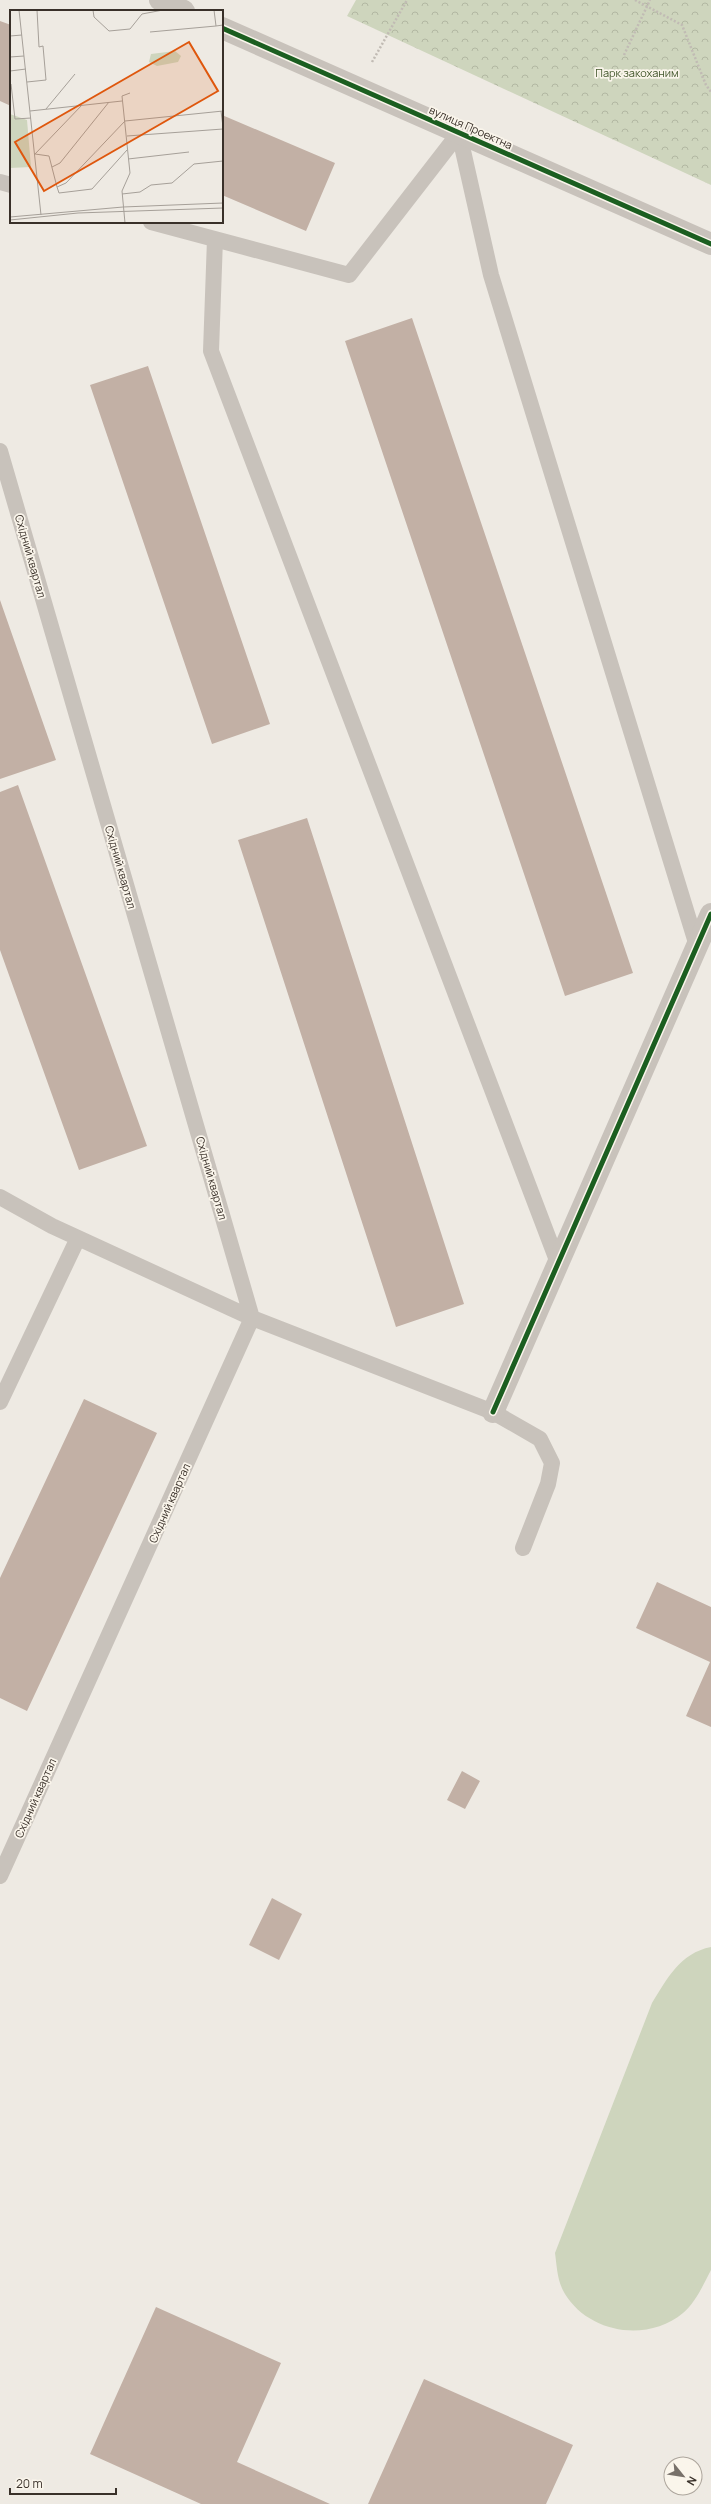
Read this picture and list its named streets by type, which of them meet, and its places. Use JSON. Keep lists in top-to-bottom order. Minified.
{"streets":{"street":["вулиця Проектна"],"lane":["Східний квартал"]},"parks":["Парк закоханим"],"scale_bar":"20 m","north":"bottom right"}
